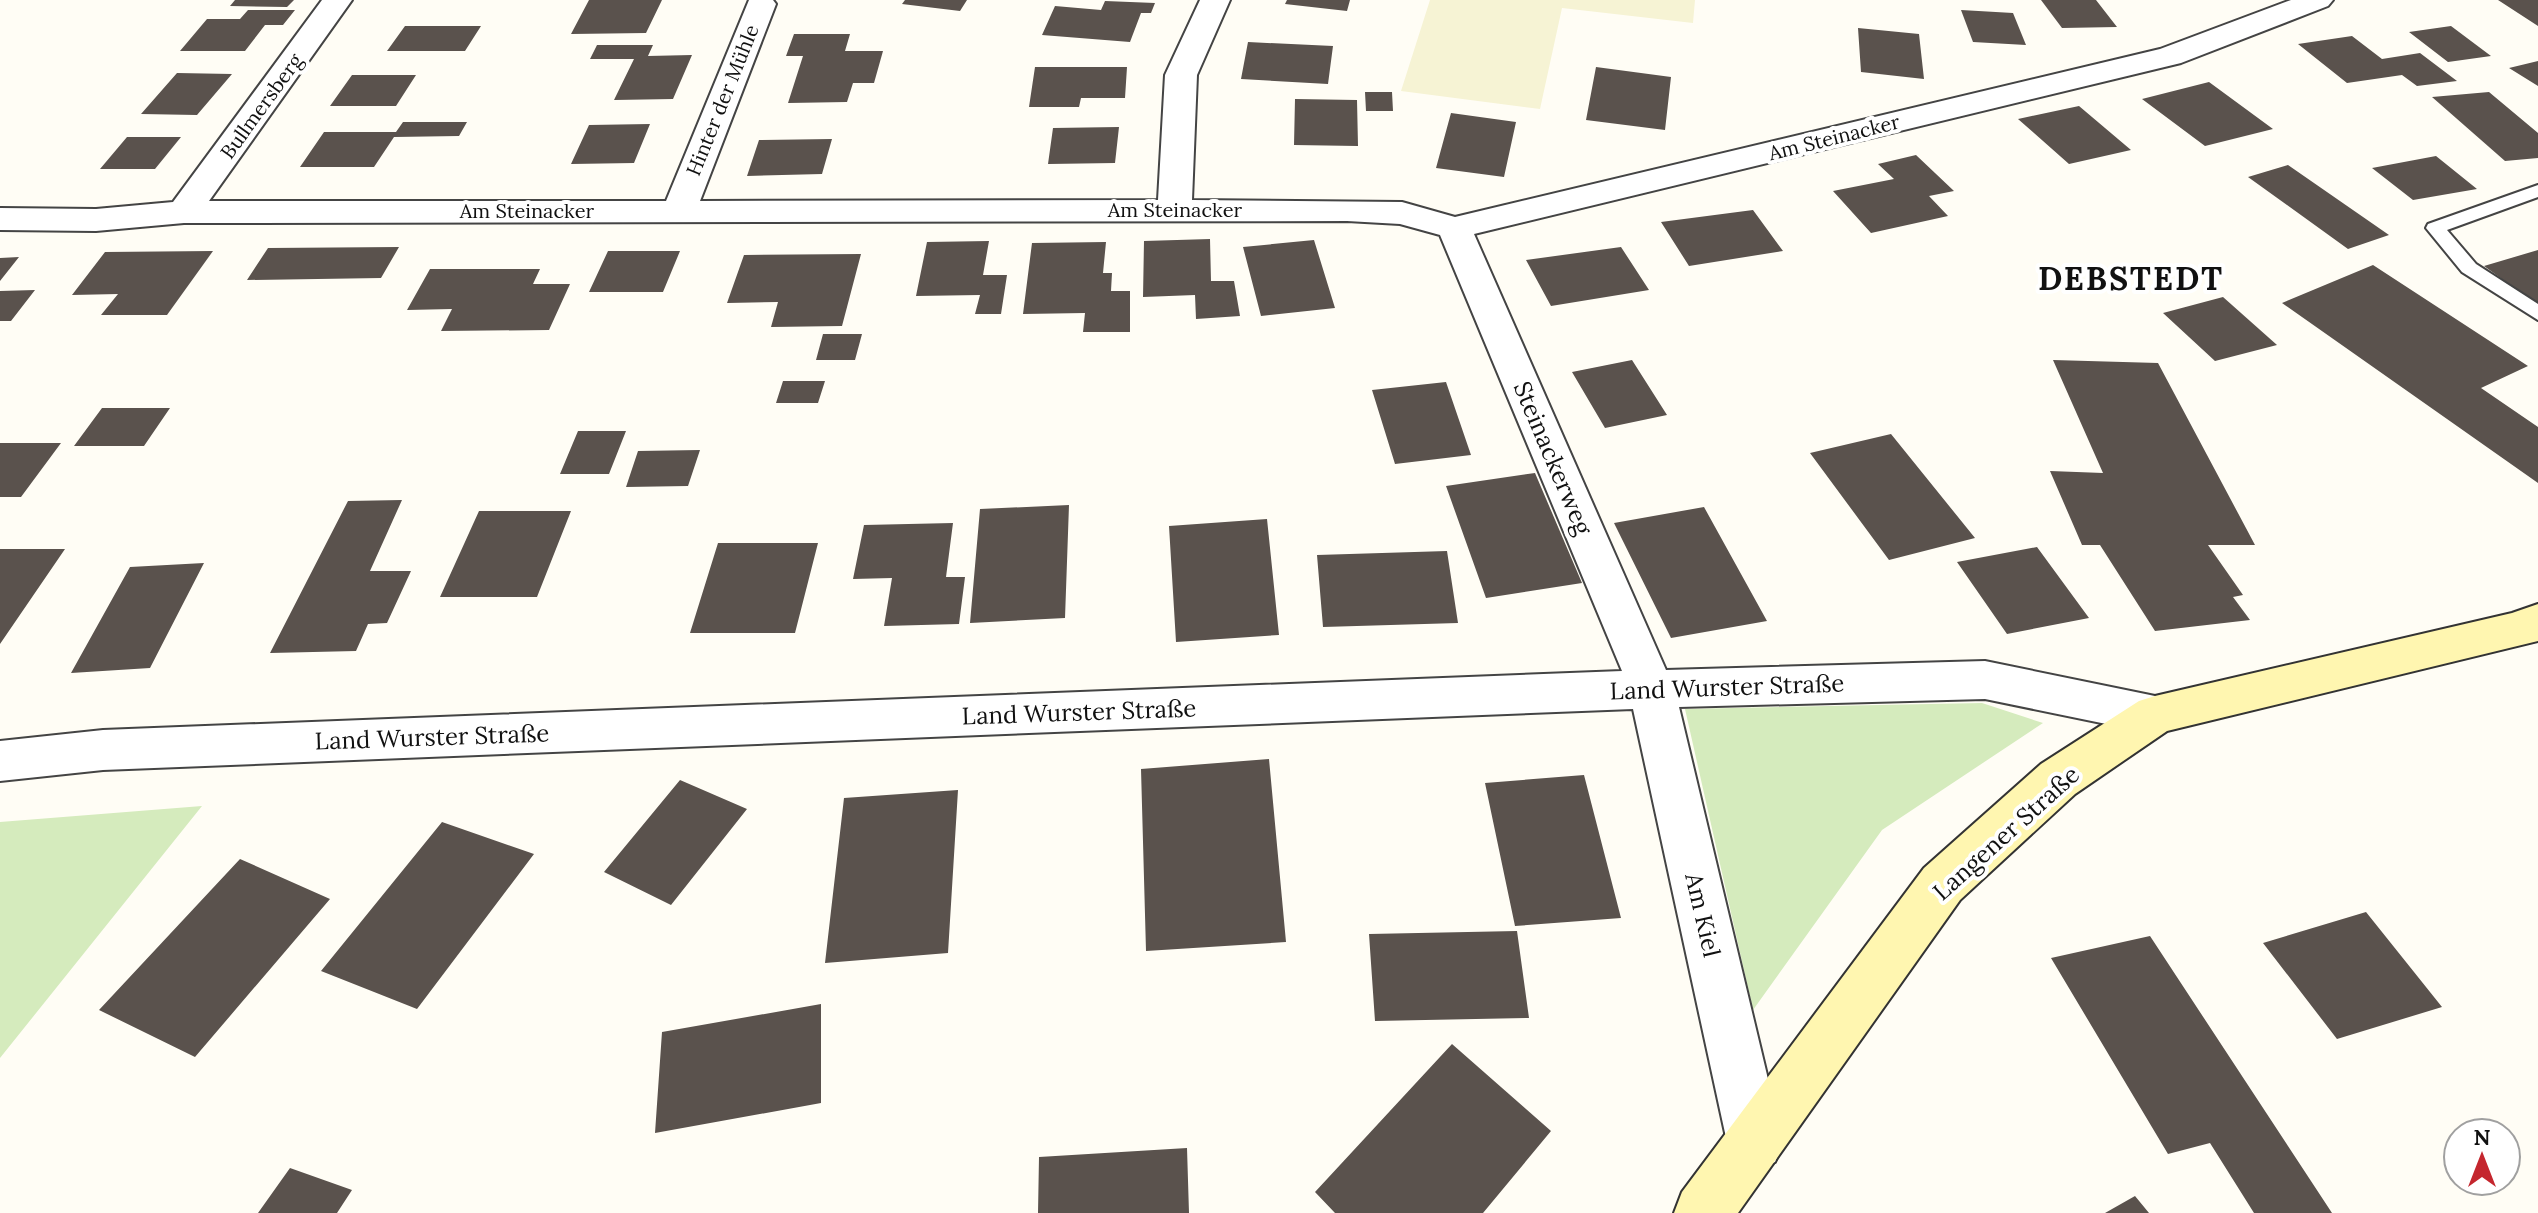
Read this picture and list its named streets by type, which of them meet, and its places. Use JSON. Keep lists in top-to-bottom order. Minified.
{"streets":{"main road":["Langener Straße"],"street":["Hinter der Mühle","Bullmersberg","Am Steinacker","Steinackerweg","Land Wurster Straße","Am Kiel"]},"crossings":[["Hinter der Mühle","Am Steinacker"],["Bullmersberg","Am Steinacker"],["Am Steinacker","Steinackerweg"],["Steinackerweg","Land Wurster Straße"],["Steinackerweg","Am Kiel"],["Land Wurster Straße","Langener Straße"],["Land Wurster Straße","Am Kiel"],["Langener Straße","Am Kiel"]],"districts":["DEBSTEDT"],"north":"top"}
